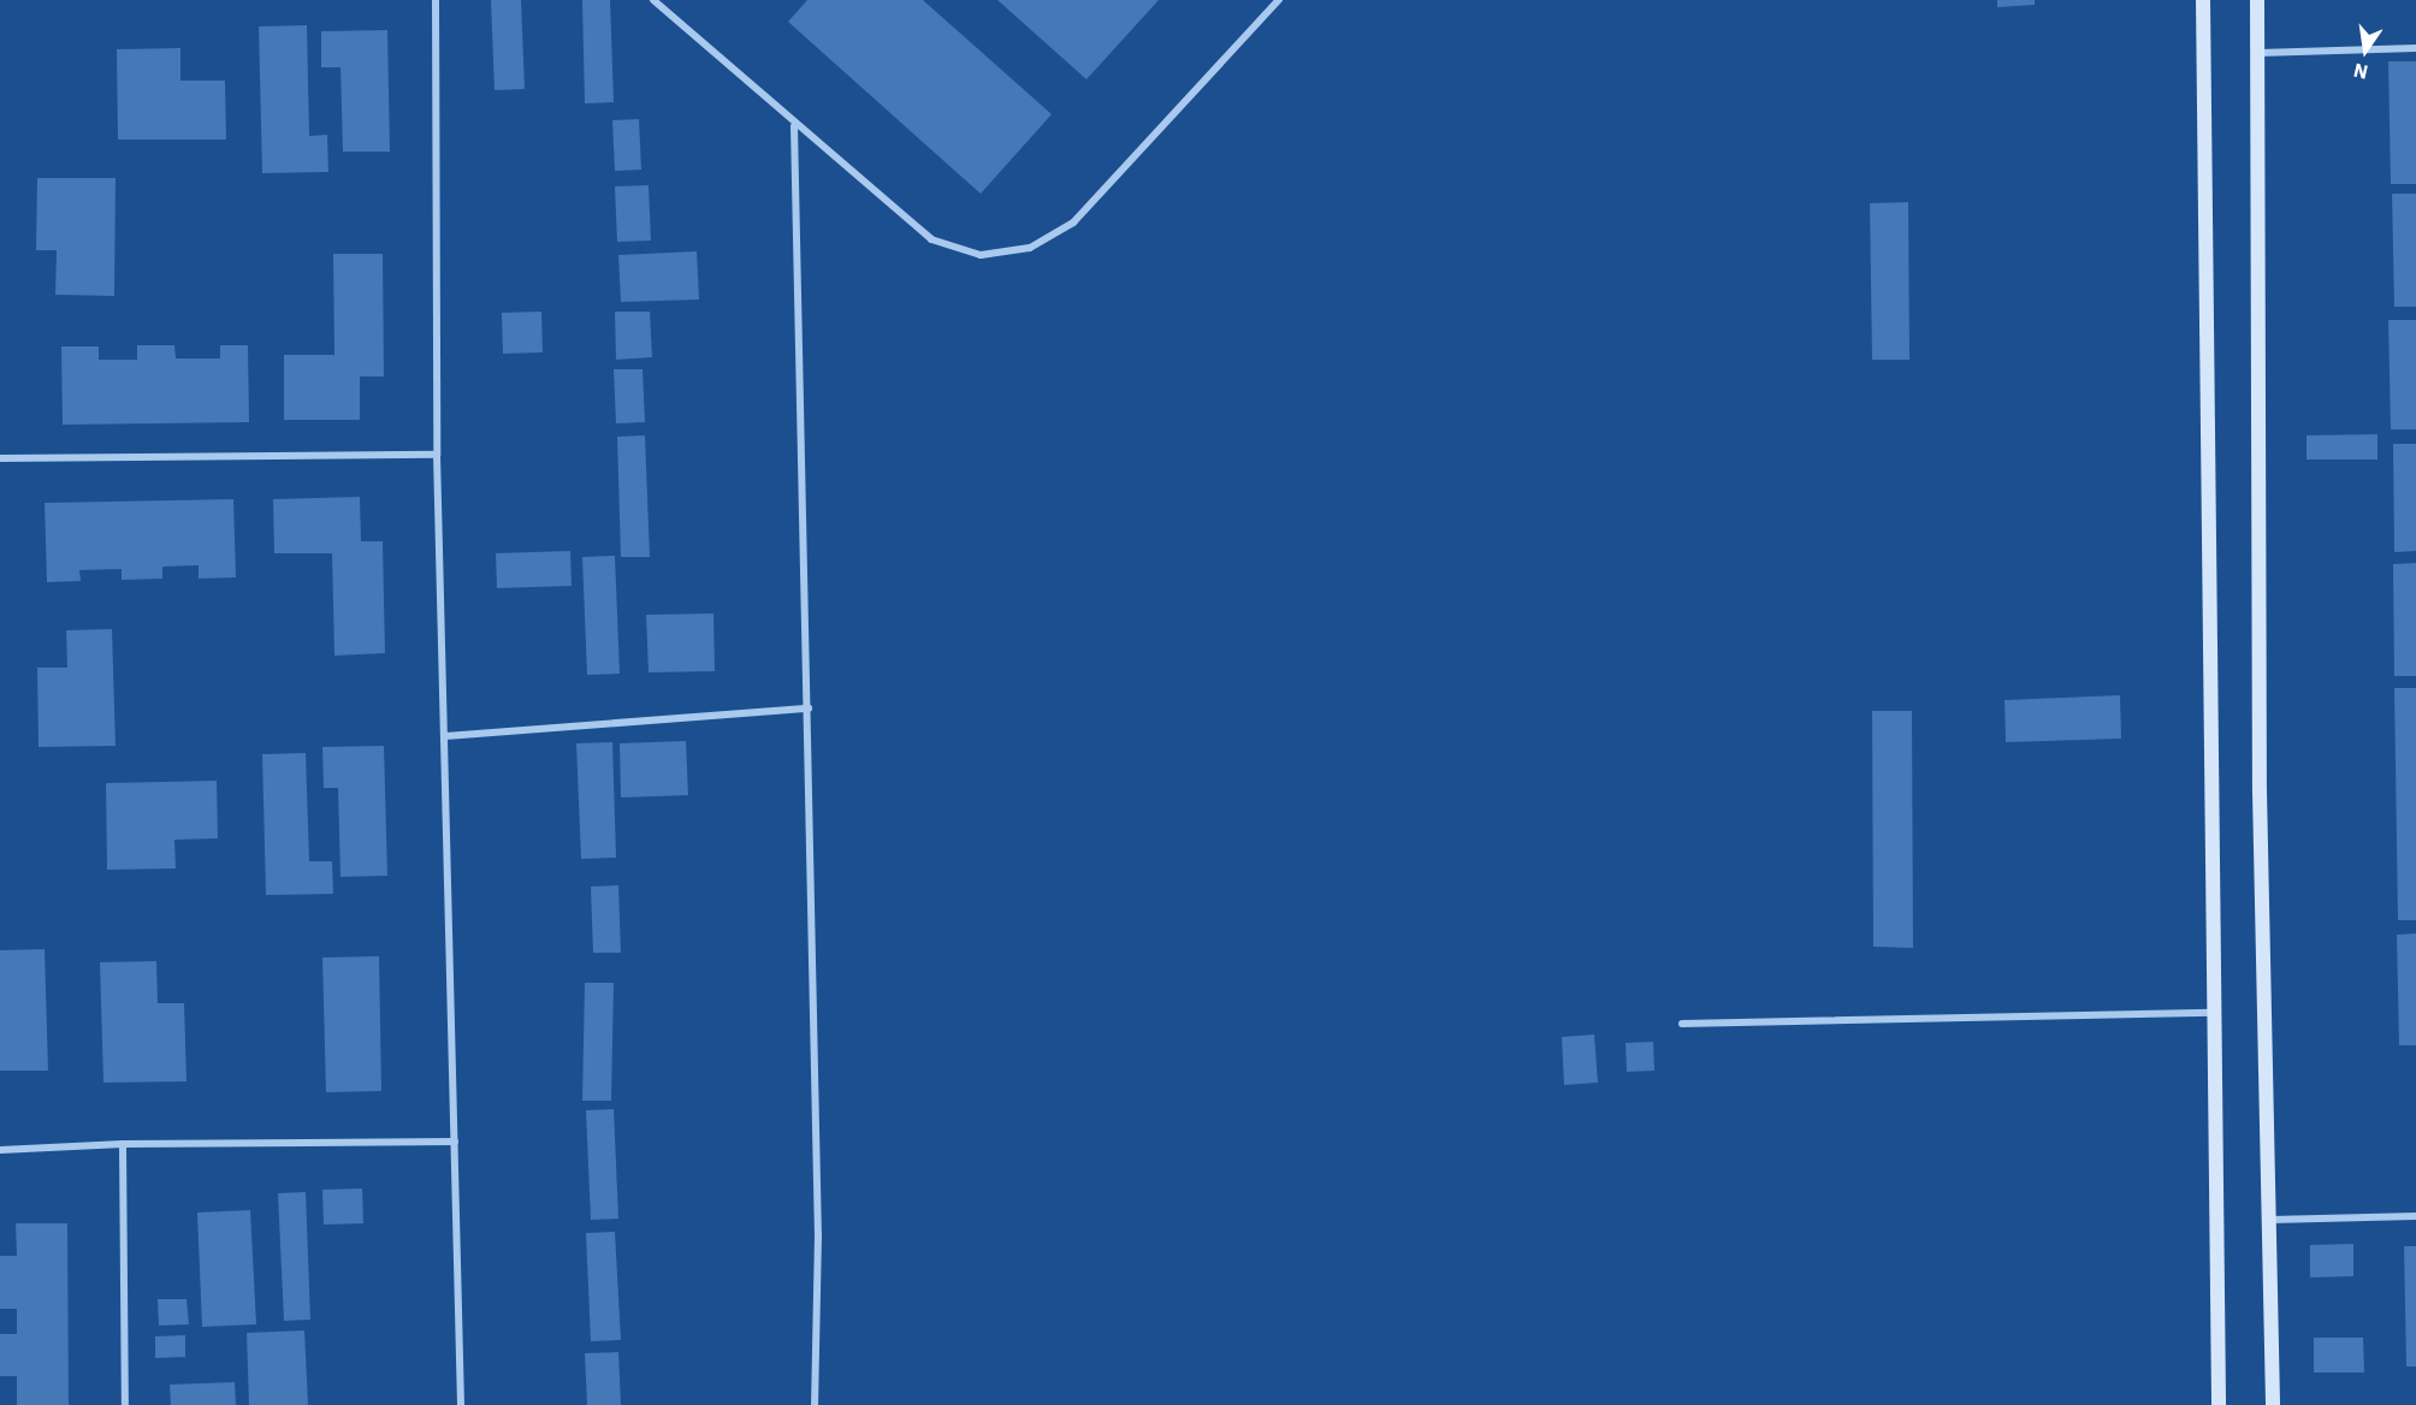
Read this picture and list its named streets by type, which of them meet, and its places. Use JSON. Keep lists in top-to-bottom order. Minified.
{"north":"bottom"}
